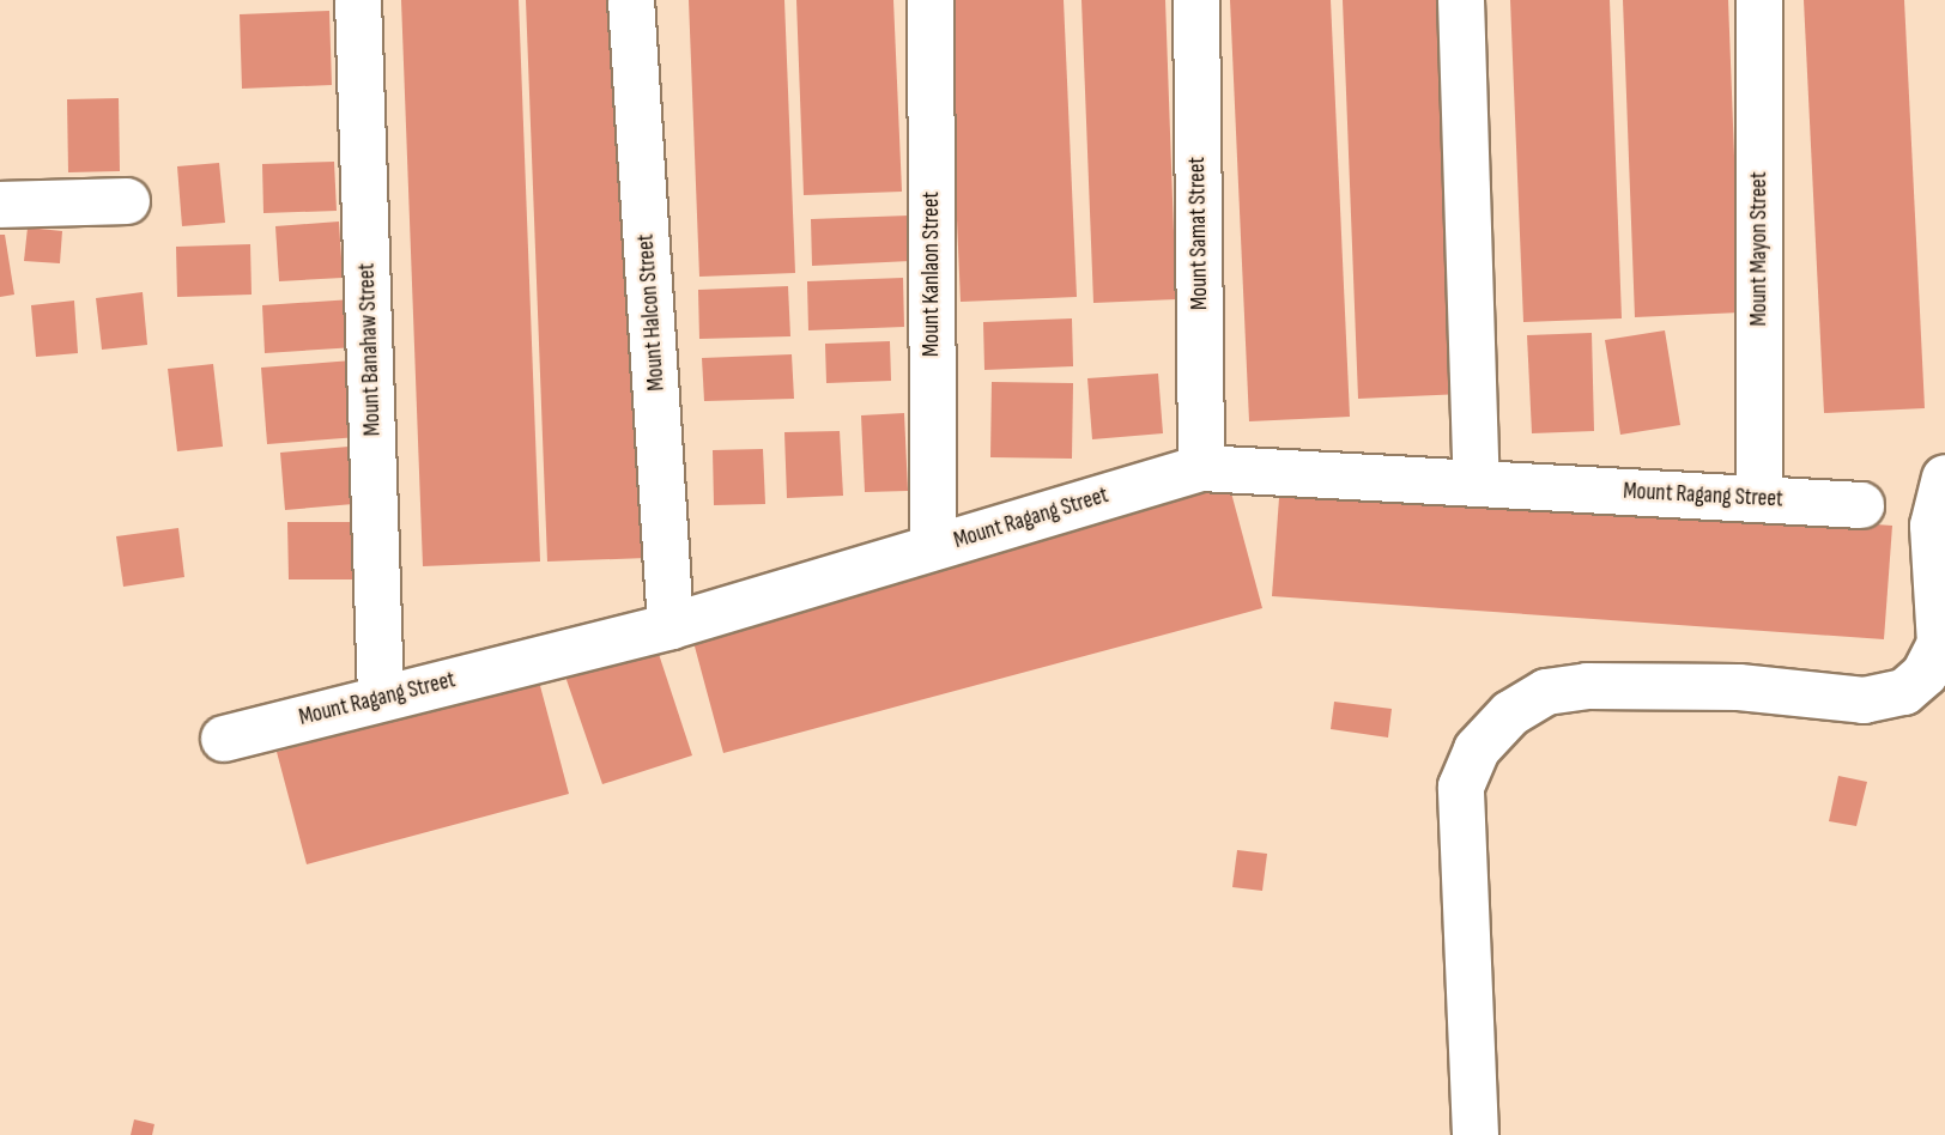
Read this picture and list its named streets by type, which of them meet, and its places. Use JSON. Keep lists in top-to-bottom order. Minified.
{"streets":{"street":["Mount Samat Street","Mount Mayon Street","Mount Kanlaon Street","Mount Halcon Street","Mount Banahaw Street","Mount Ragang Street"]},"crossings":[["Mount Samat Street","Mount Ragang Street"],["Mount Mayon Street","Mount Ragang Street"],["Mount Kanlaon Street","Mount Ragang Street"],["Mount Halcon Street","Mount Ragang Street"],["Mount Banahaw Street","Mount Ragang Street"]]}
